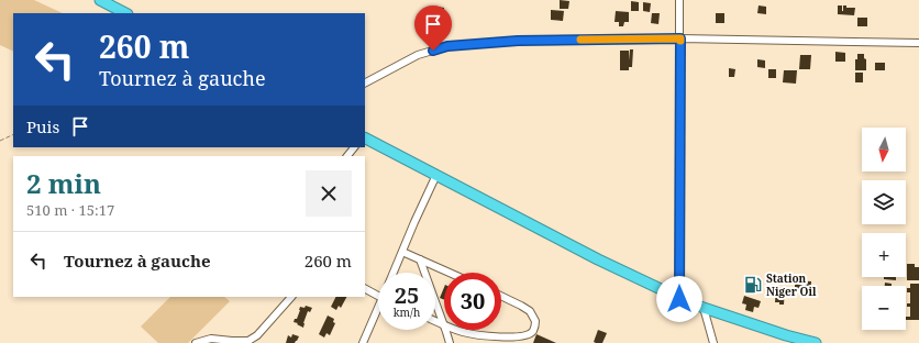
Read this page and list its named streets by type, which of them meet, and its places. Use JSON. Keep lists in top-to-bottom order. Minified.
{"places":{"fuel station":["Station Niger Oil"]},"north":"bottom","page":{"turn":["260 m","Tournez à gauche"],"then":"Puis","map_buttons":["+","−"],"heading":["2 min","510 m · 15:17"],"list":[{"name":"Tournez à gauche","value":"260 m"}],"speed":"25 km/h","limit":"30"}}
